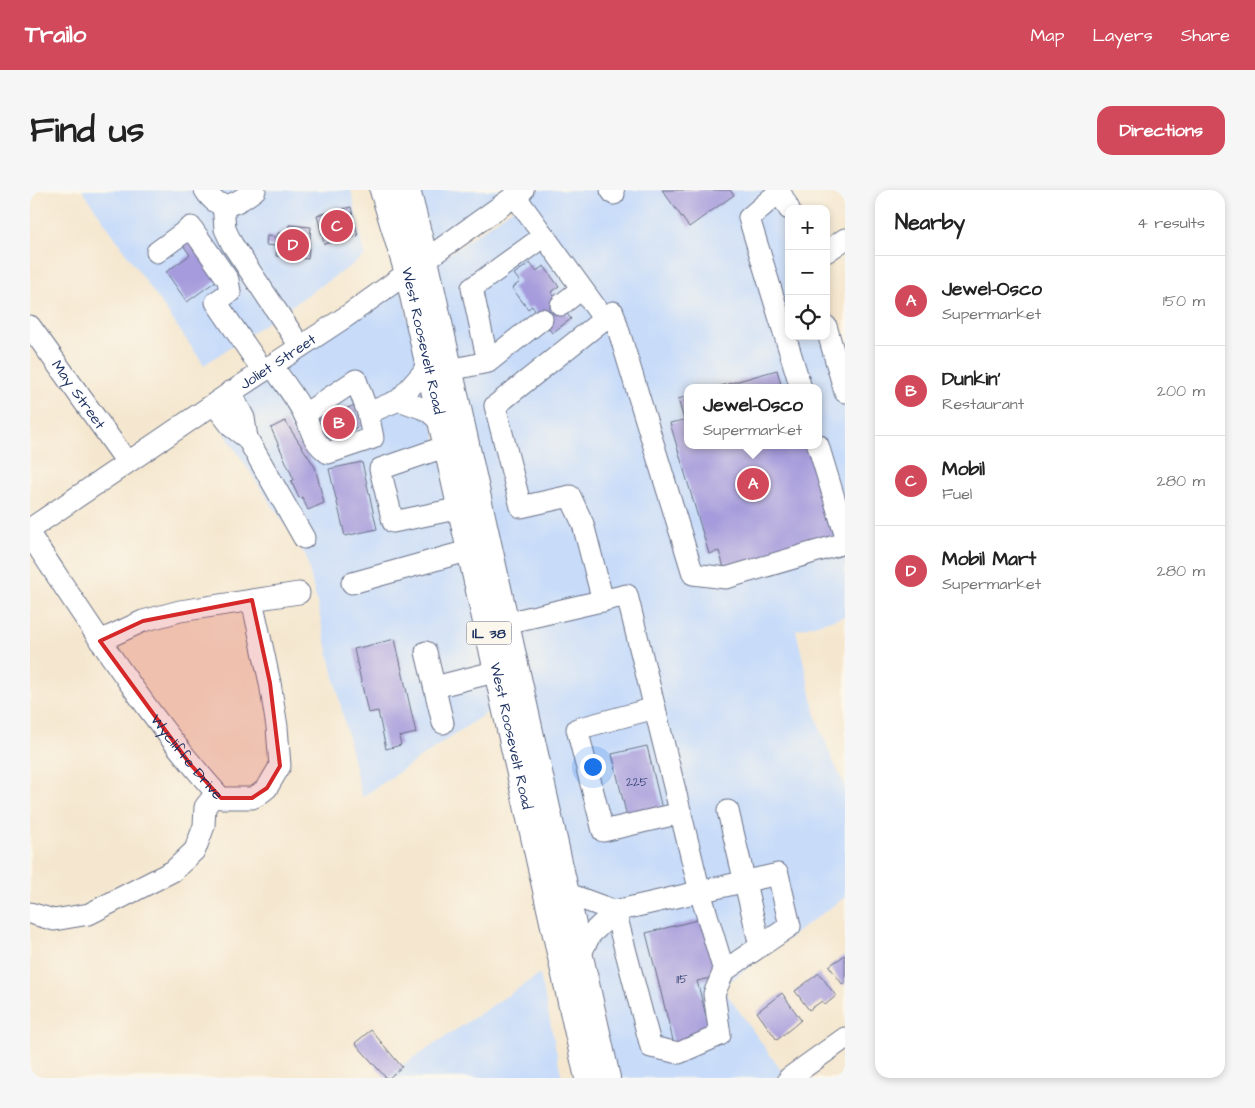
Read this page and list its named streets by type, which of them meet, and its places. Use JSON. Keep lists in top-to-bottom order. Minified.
{"streets":{"main road":["West Roosevelt Road","IL 38"],"street":["Joliet Street","May Street","Wycliffe Drive"]},"crossings":[["West Roosevelt Road","Joliet Street"],["Joliet Street","May Street"]],"house_numbers":["225","115"],"page":{"header":"Trailo","nav":["Map","Layers","Share"],"title":"Find us","buttons":"Directions","heading":["Nearby","4 results"],"map_buttons":["+","−"],"pins":["C","D","B","A"],"list":[{"mark":"A","name":"Jewel-Osco","note":"Supermarket","value":"150 m"},{"mark":"B","name":"Dunkin'","note":"Restaurant","value":"200 m"},{"mark":"C","name":"Mobil","note":"Fuel","value":"280 m"},{"mark":"D","name":"Mobil Mart","note":"Supermarket","value":"280 m"}],"popup":["Jewel-Osco","Supermarket"]}}
